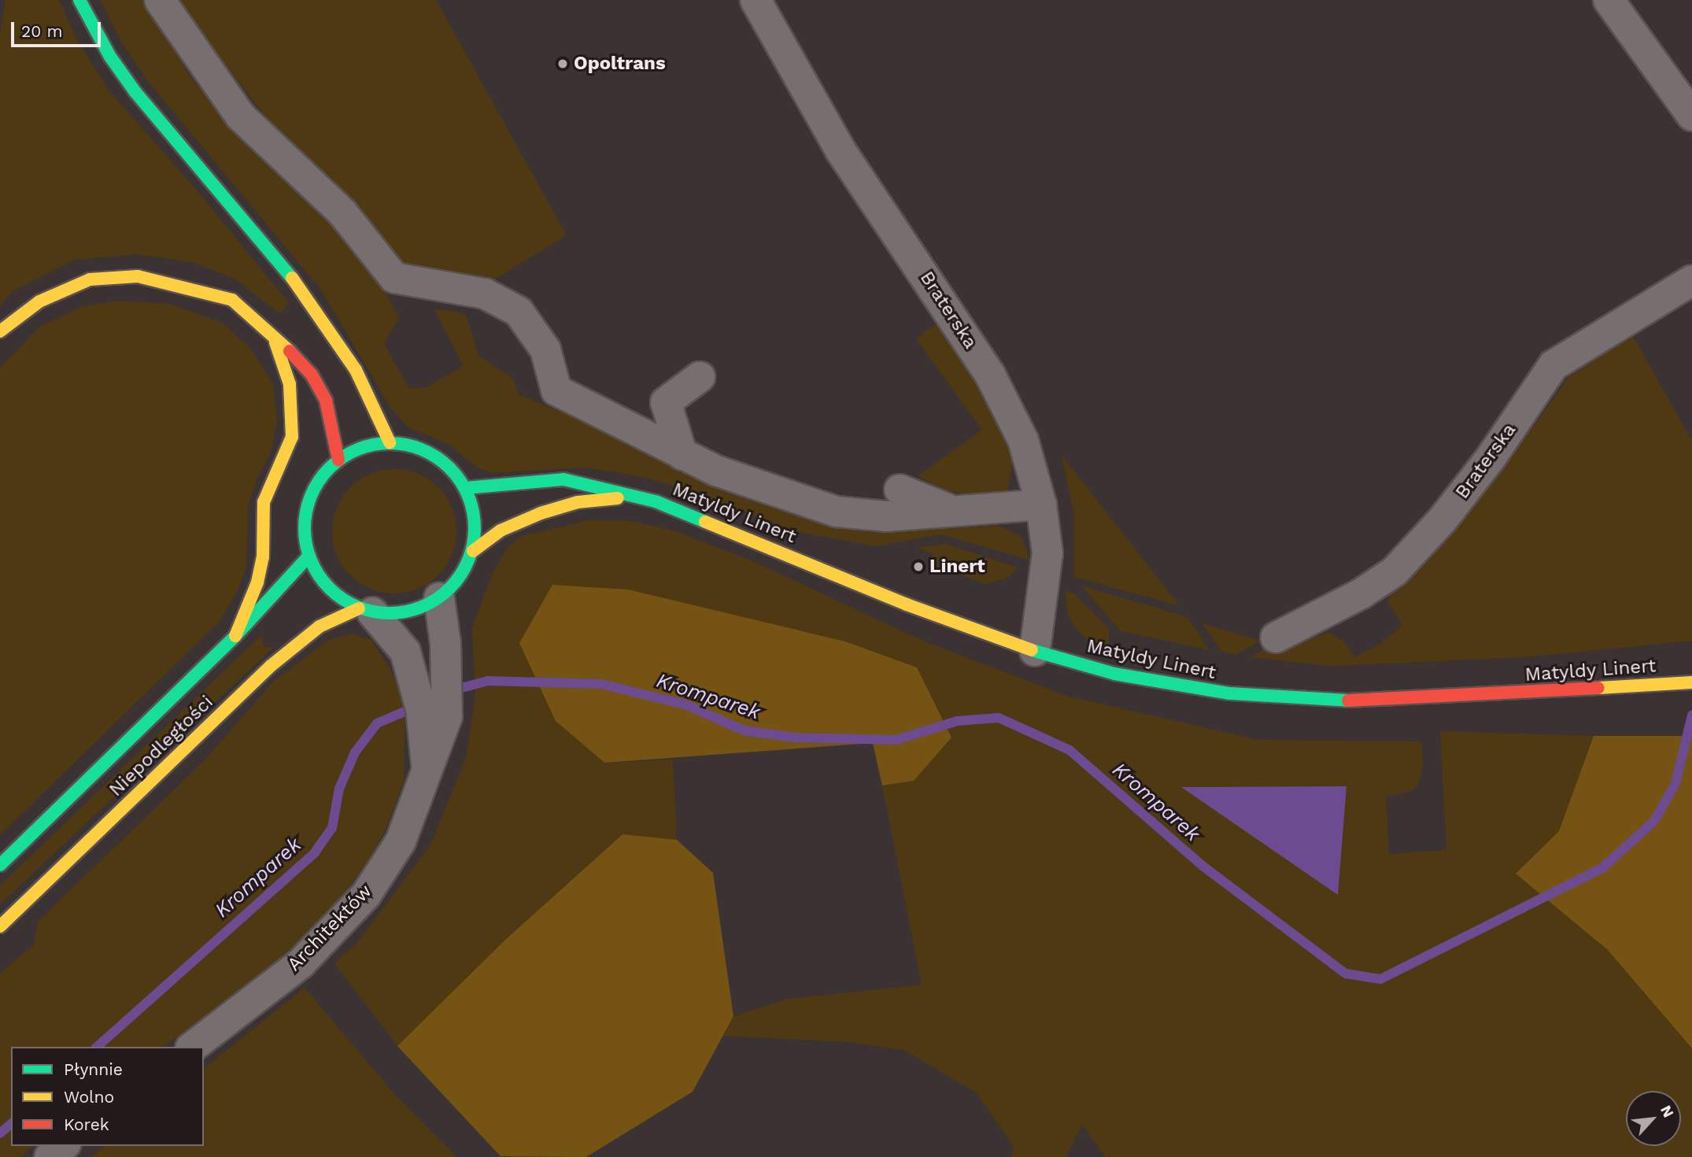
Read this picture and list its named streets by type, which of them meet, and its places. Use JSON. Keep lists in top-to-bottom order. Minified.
{"streets":{"main road":["Matyldy Linert","Niepodległości"],"street":["Braterska","Architektów"]},"crossings":[["Braterska","Matyldy Linert"],["Matyldy Linert","Niepodległości"],["Matyldy Linert","Architektów"],["Niepodległości","Architektów"]],"water":["Kromparek"],"places":["Opoltrans","Linert"],"legend":["Płynnie","Wolno","Korek"],"scale_bar":"20 m","north":"top right"}
